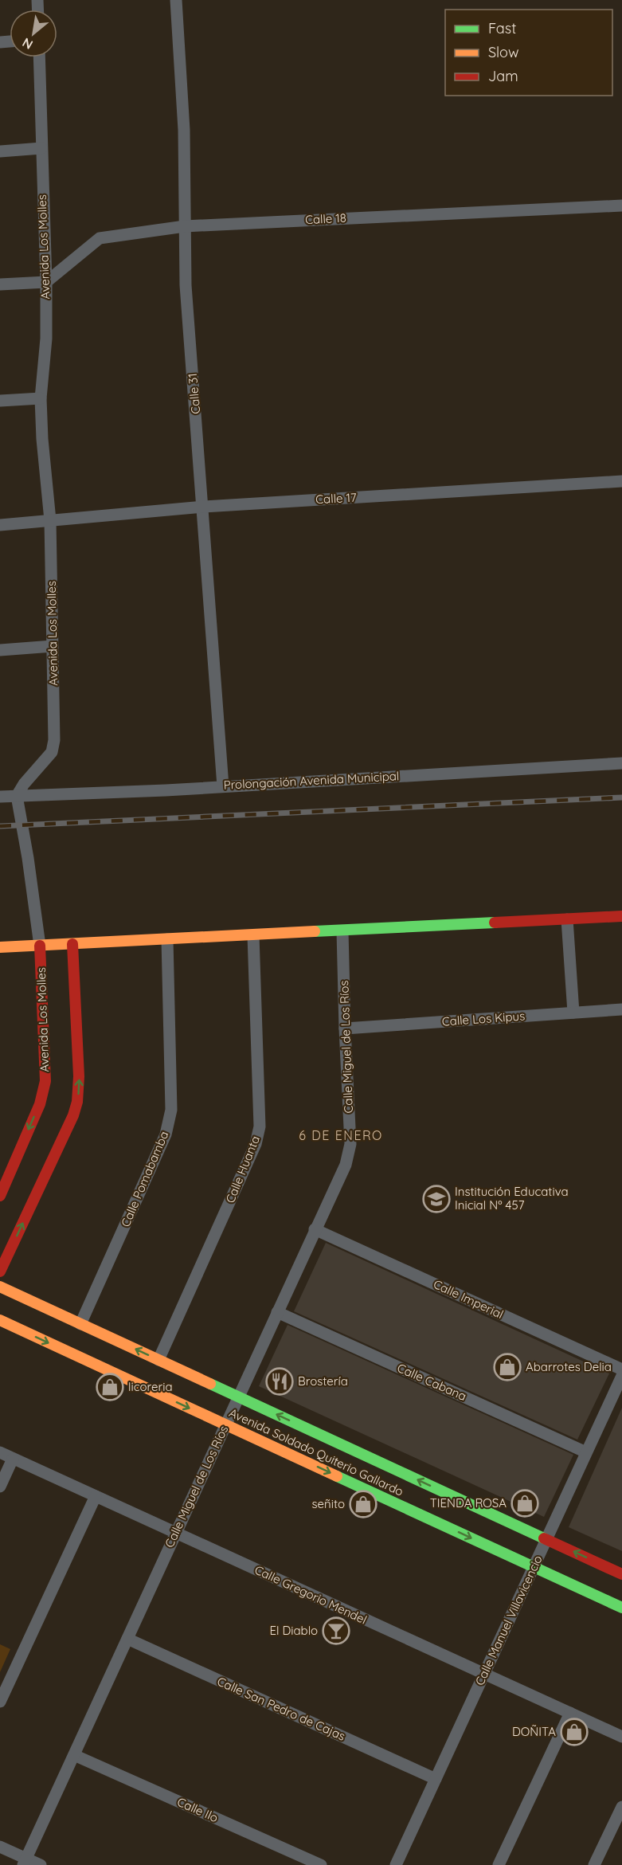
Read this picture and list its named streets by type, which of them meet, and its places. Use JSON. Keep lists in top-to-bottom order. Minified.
{"streets":{"street":["Calle 18","Avenida Los Molles","Calle 31","Calle 17","Prolongación Avenida Municipal","Calle Los Kipus","Calle Miguel de Los Ríos","Calle Huanta","Calle Pomabamba","Calle Imperial","Calle Cabana","Avenida Soldado Quiterio Gallardo","Calle Gregorio Mendel","Calle Manuel Villavicencio","Calle San Pedro de Cajas","Calle Ilo"]},"crossings":[["Calle 18","Avenida Los Molles"],["Calle 18","Calle 31"],["Avenida Los Molles","Calle 17"],["Avenida Los Molles","Prolongación Avenida Municipal"],["Calle 31","Calle 17"],["Calle 31","Prolongación Avenida Municipal"],["Calle Los Kipus","Calle Miguel de Los Ríos"],["Calle Miguel de Los Ríos","Calle Imperial"],["Calle Miguel de Los Ríos","Calle Cabana"],["Calle Miguel de Los Ríos","Avenida Soldado Quiterio Gallardo"],["Calle Miguel de Los Ríos","Calle Gregorio Mendel"],["Calle Miguel de Los Ríos","Calle San Pedro de Cajas"],["Calle Miguel de Los Ríos","Calle Ilo"],["Calle Huanta","Avenida Soldado Quiterio Gallardo"],["Calle Pomabamba","Avenida Soldado Quiterio Gallardo"],["Calle Cabana","Calle Manuel Villavicencio"],["Avenida Soldado Quiterio Gallardo","Calle Manuel Villavicencio"],["Calle Gregorio Mendel","Calle Manuel Villavicencio"],["Calle Manuel Villavicencio","Calle San Pedro de Cajas"]],"districts":["6 DE ENERO"],"places":{"school or university":["Institución Educativa Inicial Nº 457"],"shop":["Abarrotes Delia","licoreria","TIENDA ROSA","señito","DOÑITA"],"restaurant":["Brostería"],"bar":["El Diablo"]},"legend":["Fast","Slow","Jam"],"north":"bottom left"}
